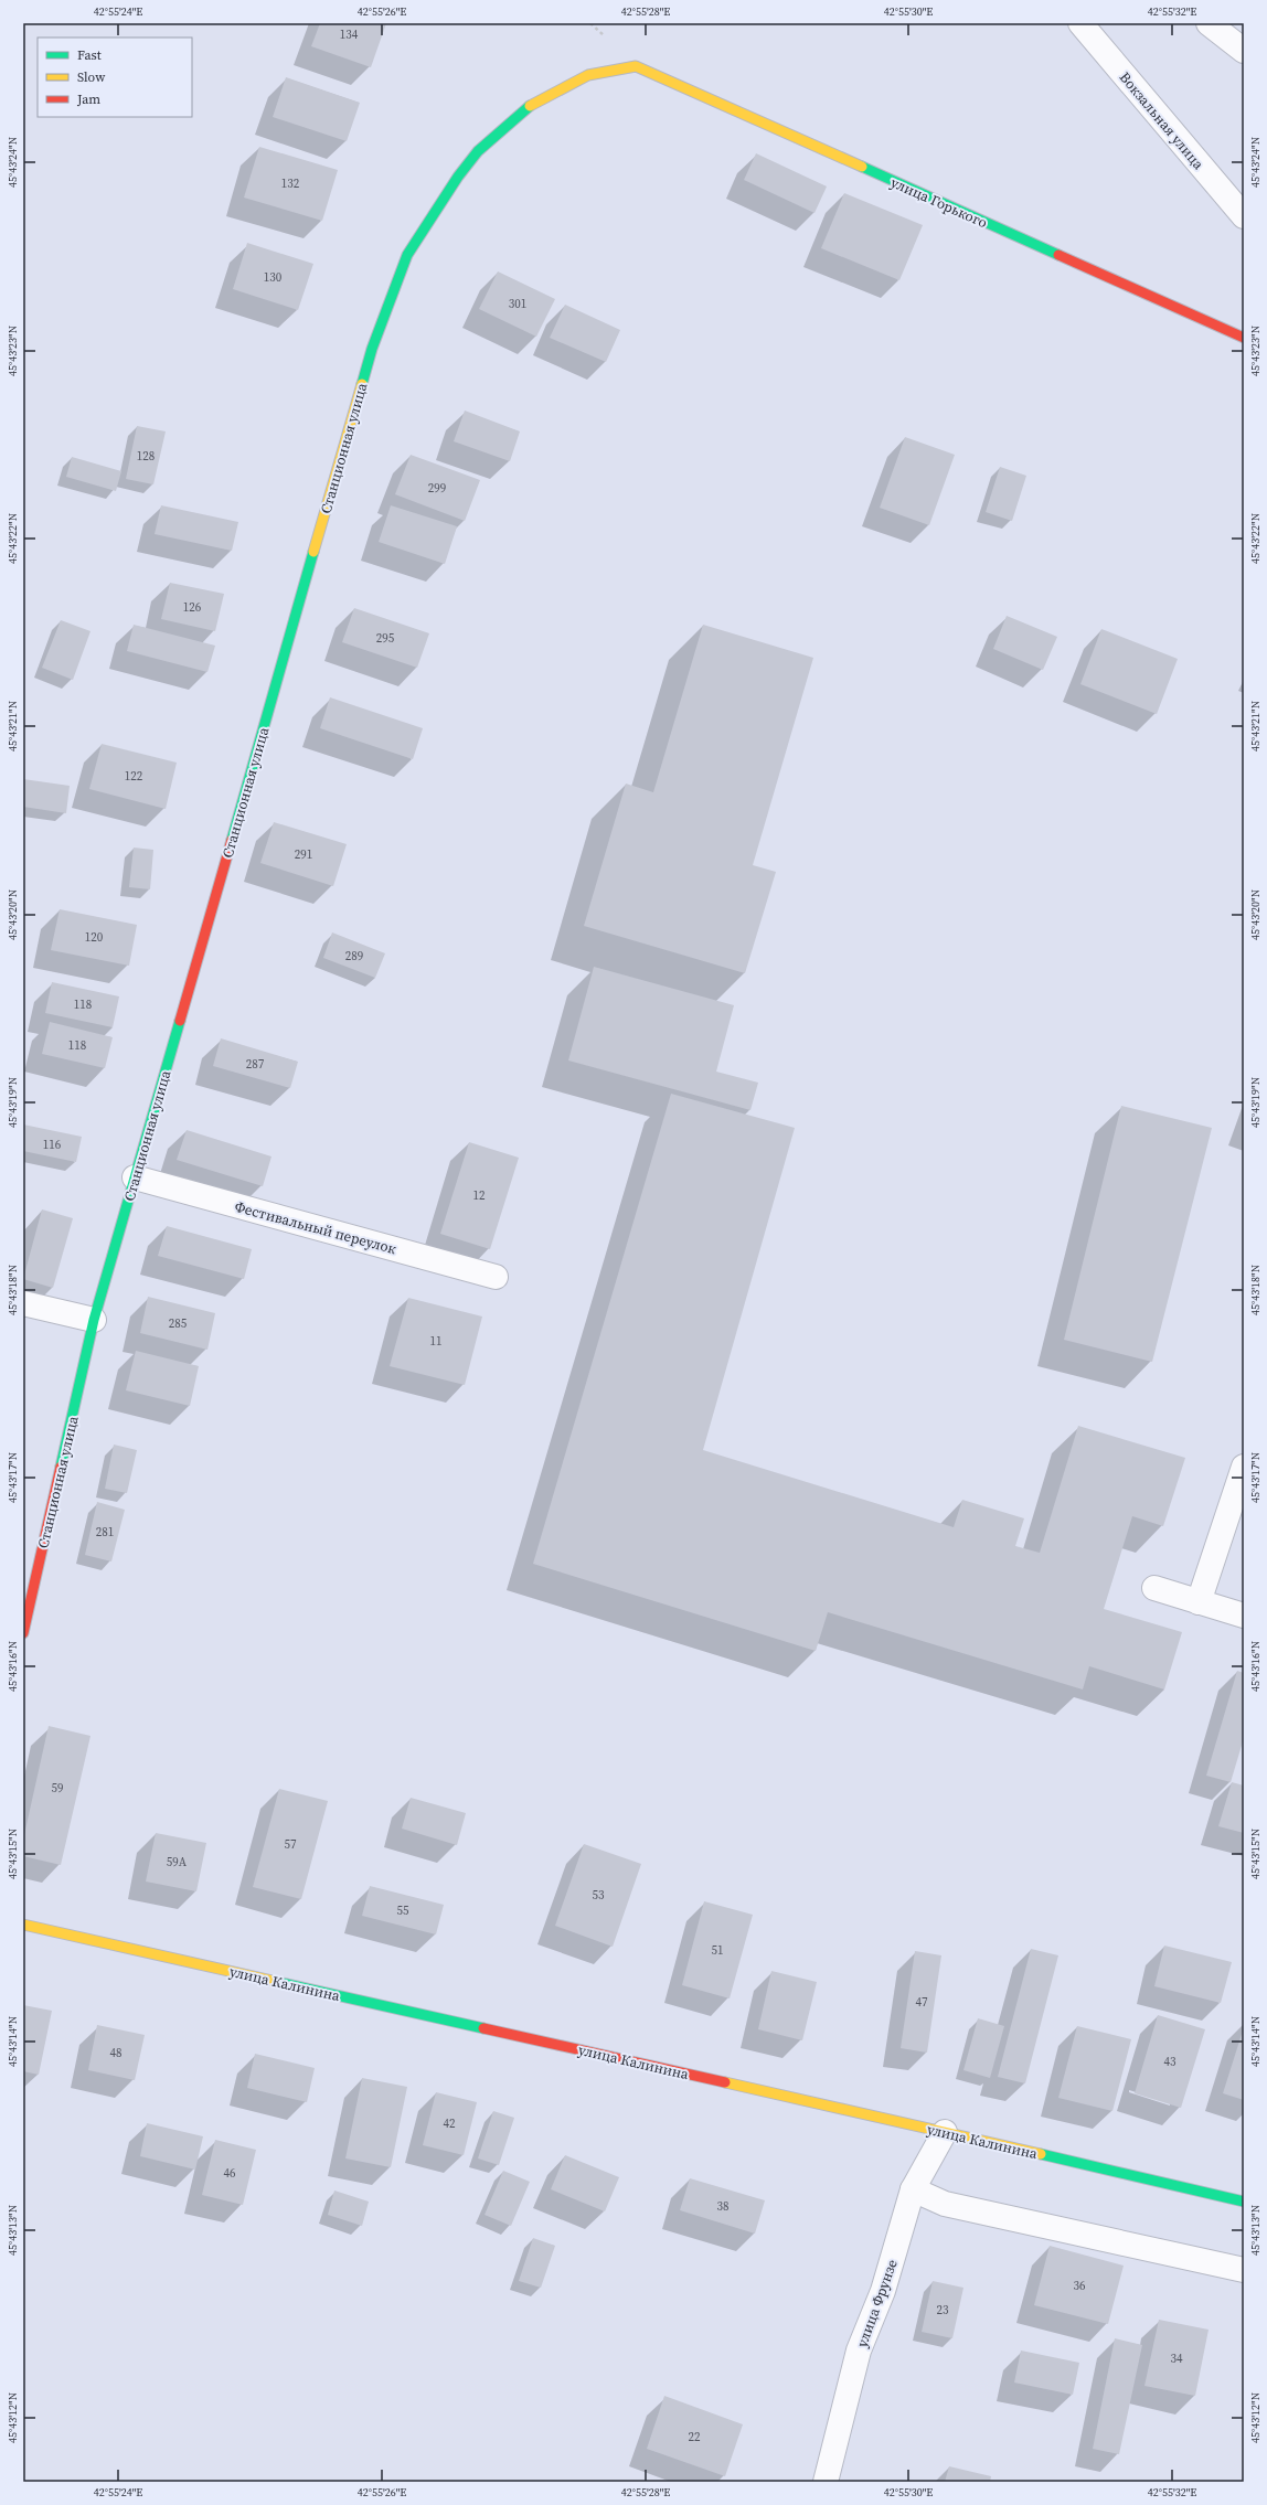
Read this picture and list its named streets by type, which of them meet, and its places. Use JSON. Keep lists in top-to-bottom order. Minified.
{"streets":{"street":["Вокзальная улица","улица Горького","Станционная улица","Фестивальный переулок","улица Калинина","улица Фрунзе"]},"crossings":[["улица Горького","Станционная улица"],["Станционная улица","Фестивальный переулок"],["улица Калинина","улица Фрунзе"]],"house_numbers":["134","132","130","301","128","299","126","295","122","291","120","289","118","118","287","116","12","285","11","281","59","57","59А","53","55","51","47","48","43","42","46","38","36","23","34","22"],"legend":["Fast","Slow","Jam"],"coordinates":["42°55'24\"E","42°55'26\"E","42°55'28\"E","42°55'30\"E","42°55'32\"E","45°43'24\"N","45°43'23\"N","45°43'22\"N","45°43'21\"N","45°43'20\"N","45°43'19\"N","45°43'18\"N","45°43'17\"N","45°43'16\"N","45°43'15\"N","45°43'14\"N","45°43'13\"N","45°43'12\"N"]}
